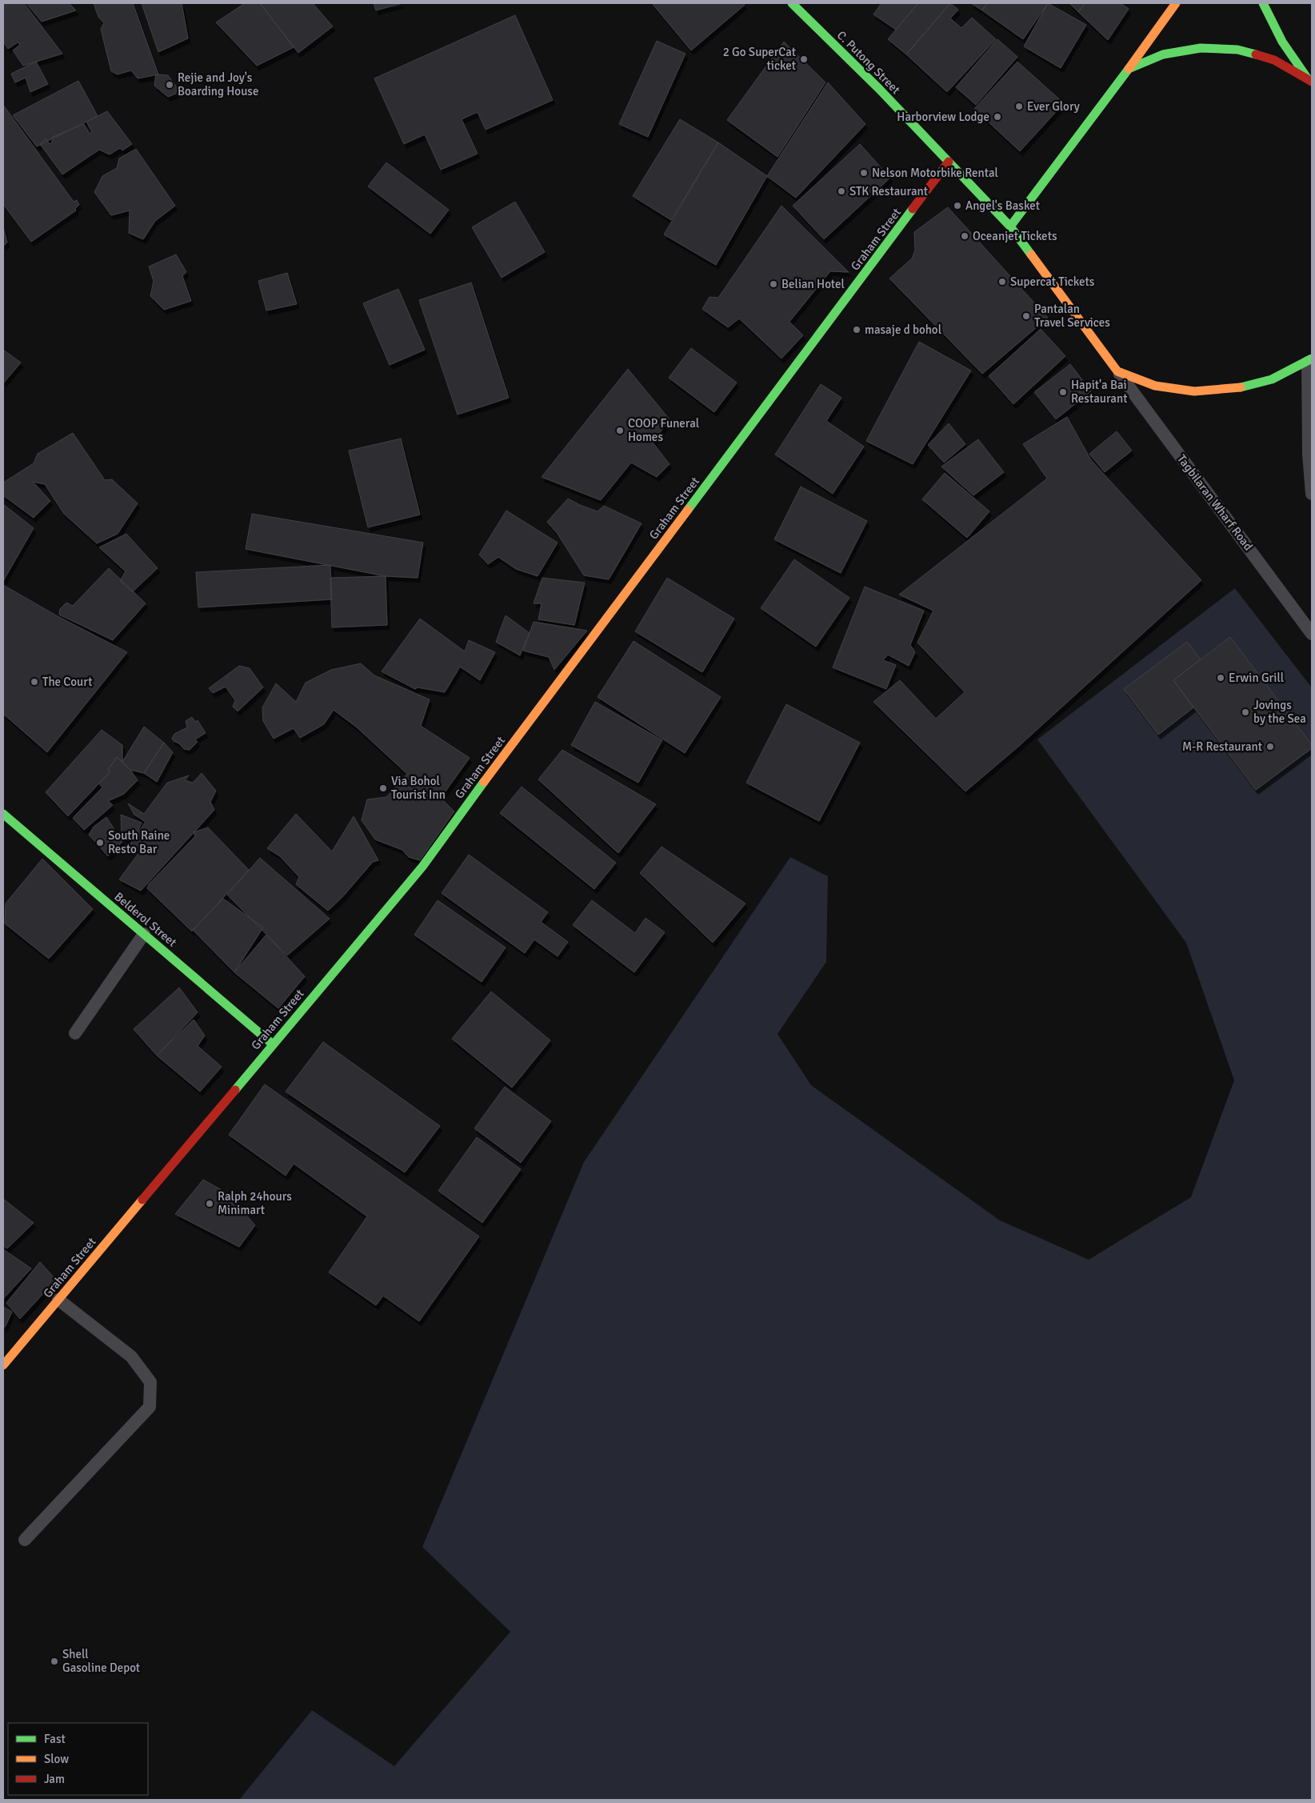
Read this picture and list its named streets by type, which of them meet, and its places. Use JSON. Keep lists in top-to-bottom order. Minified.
{"streets":{"main road":["C. Putong Street","Graham Street","Belderol Street"],"lane":["Tagbilaran Wharf Road"]},"crossings":[["C. Putong Street","Graham Street"],["C. Putong Street","Tagbilaran Wharf Road"],["Graham Street","Belderol Street"]],"places":["2 Go SuperCat ticket","Rejie and Joy's Boarding House","Ever Glory","Harborview Lodge","Nelson Motorbike Rental","STK Restaurant","Angel's Basket","Oceanjet Tickets","Supercat Tickets","Belian Hotel","Pantalan Travel Services","masaje d bohol","Hapit'a Bai Restaurant","COOP Funeral Homes","Erwin Grill","The Court","Jovings by the Sea","M-R Restaurant","Via Bohol Tourist Inn","South Raine Resto Bar","Ralph 24hours Minimart","Shell Gasoline Depot"],"legend":["Fast","Slow","Jam"]}
